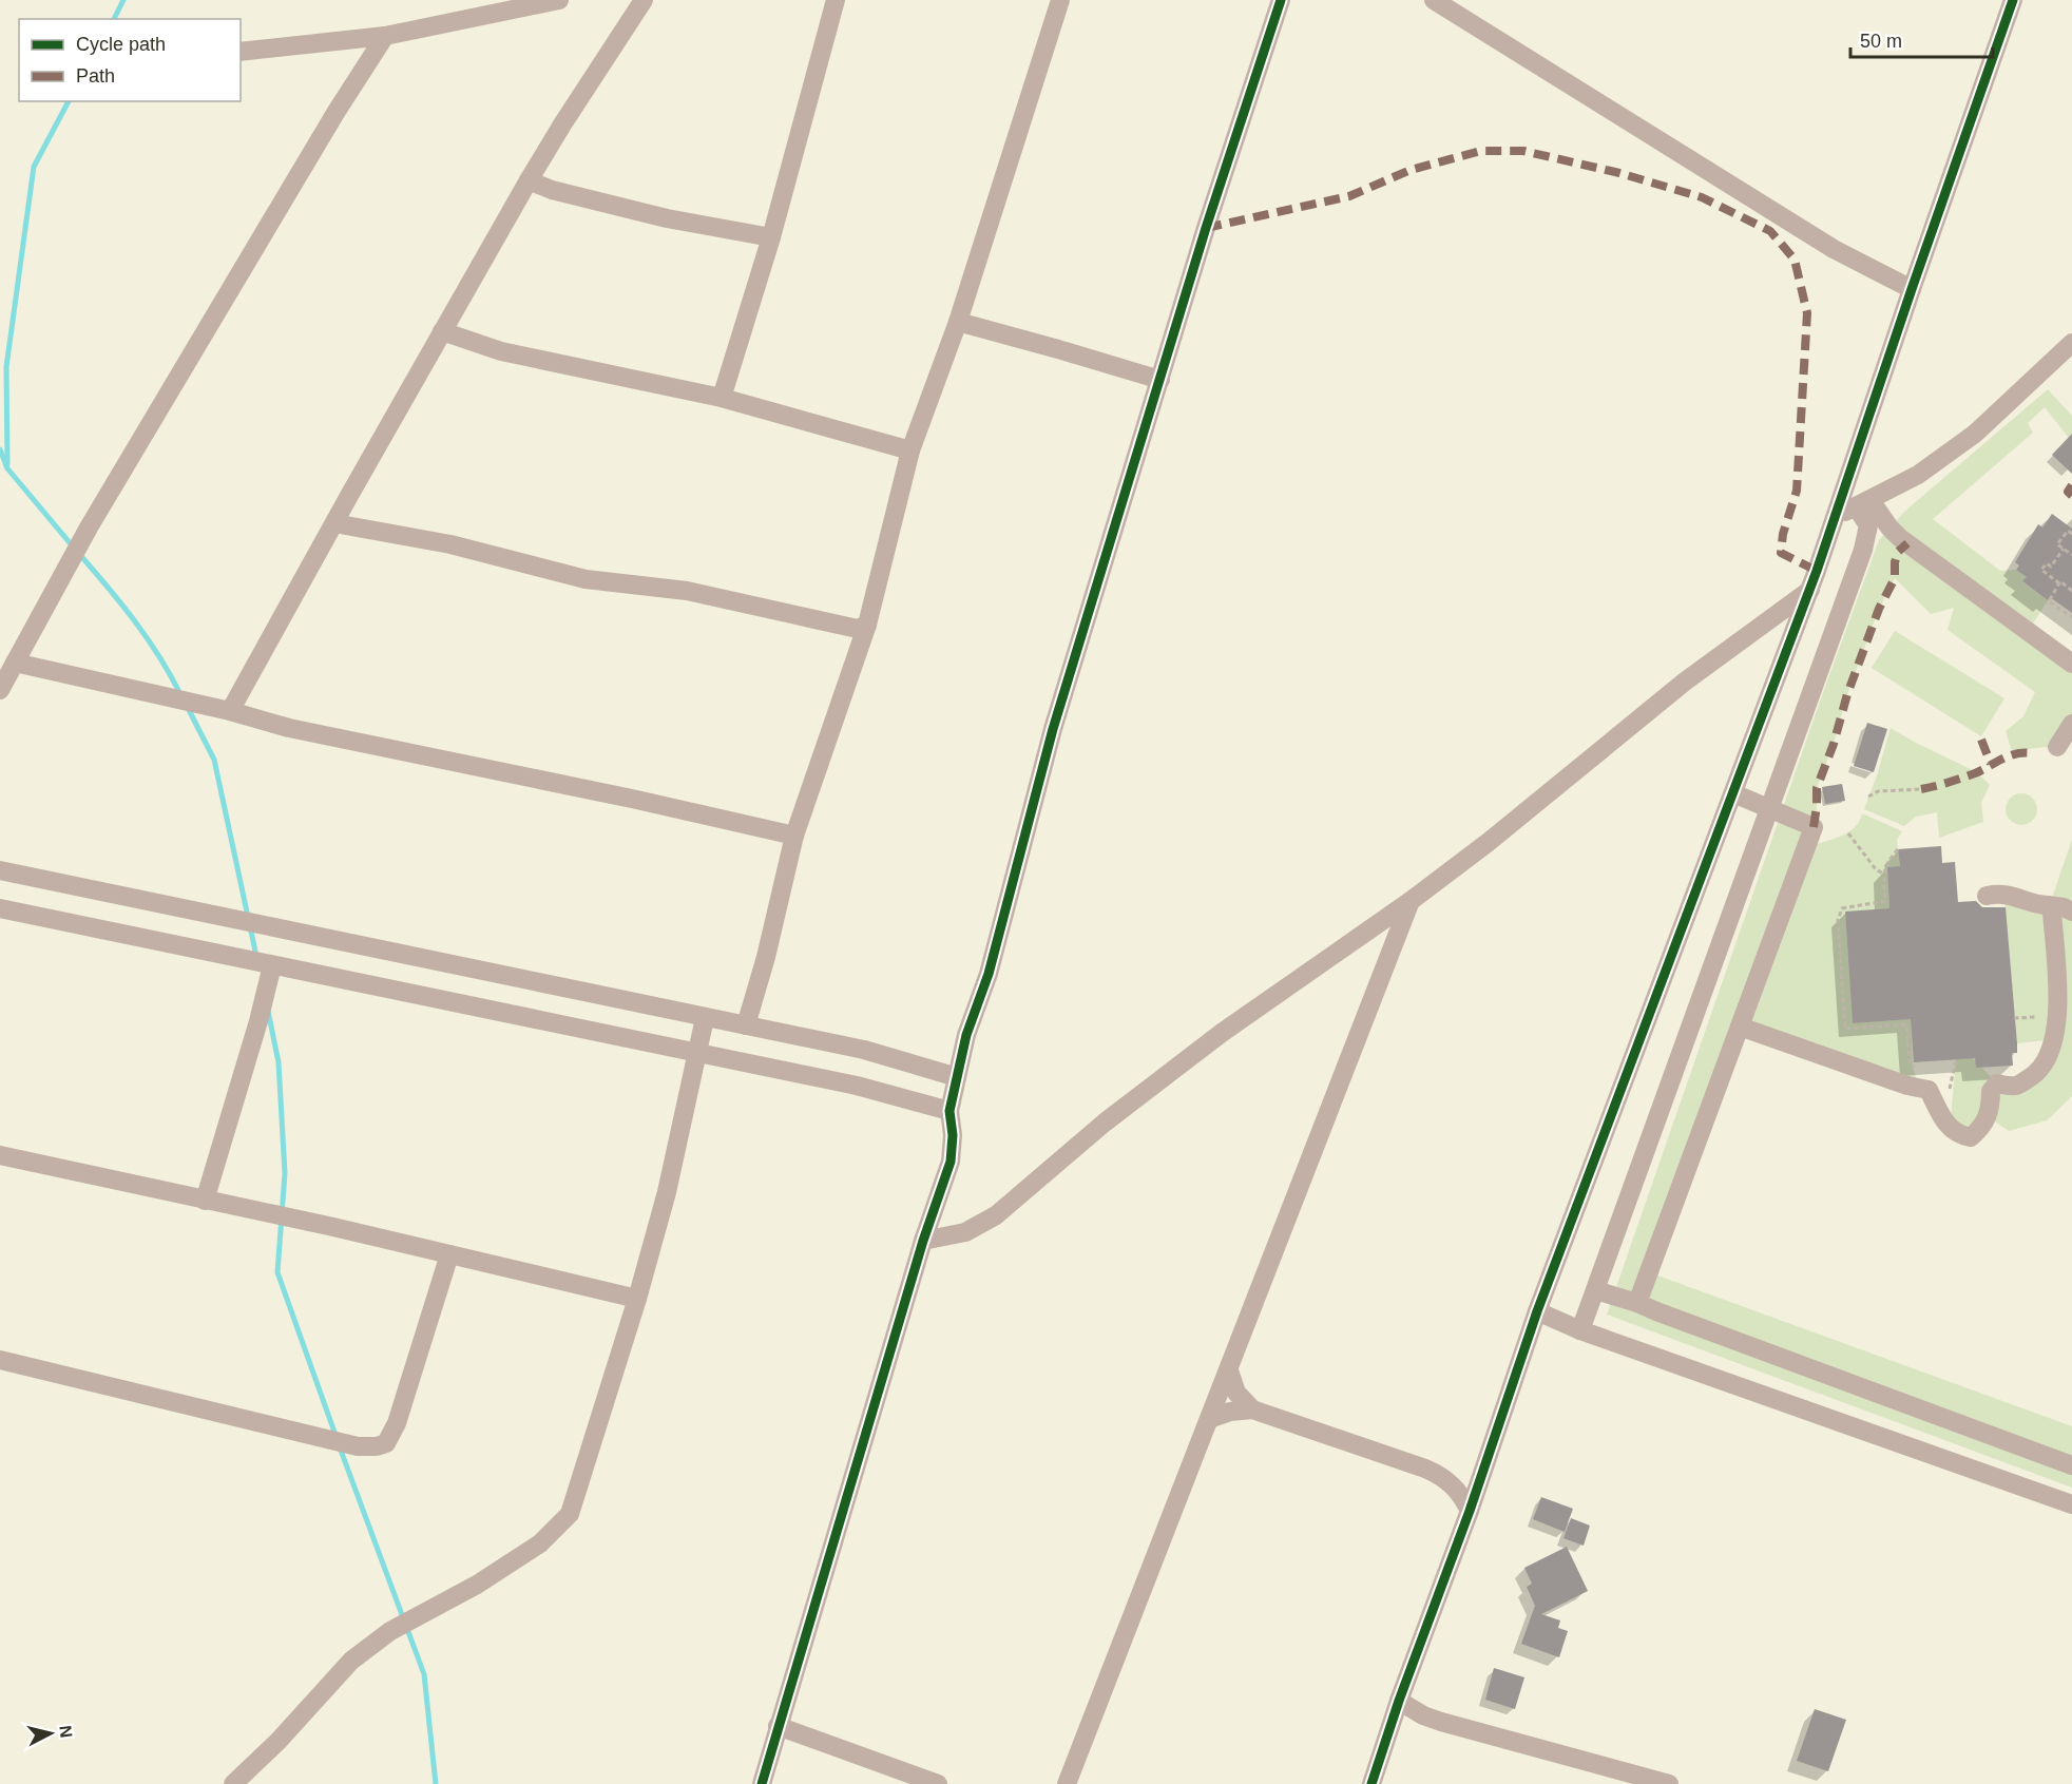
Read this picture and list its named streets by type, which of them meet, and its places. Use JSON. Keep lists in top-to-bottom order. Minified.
{"legend":["Cycle path","Path"],"scale_bar":"50 m","north":"right"}
